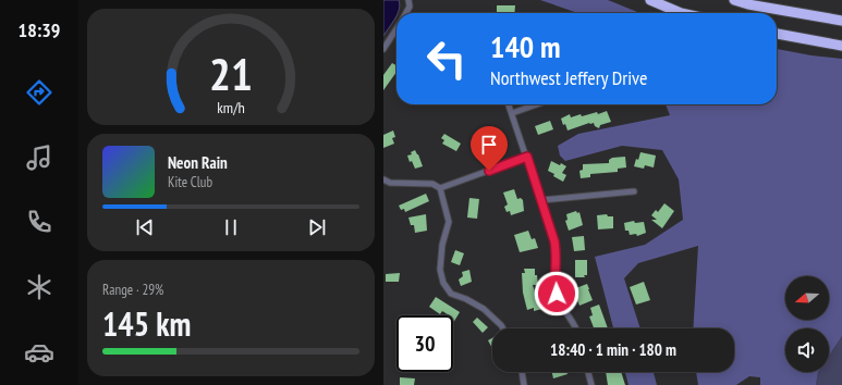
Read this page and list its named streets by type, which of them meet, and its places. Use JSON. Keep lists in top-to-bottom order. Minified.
{"north":"left","page":{"tabs":"18:39","turn":["140 m","Northwest Jeffery Drive"],"song":["Neon Rain","Kite Club"],"tile":["Range · 29%","145 km"],"limit":"30","trip":"18:40 · 1 min · 180 m","gauge":["21","km/h"]}}
